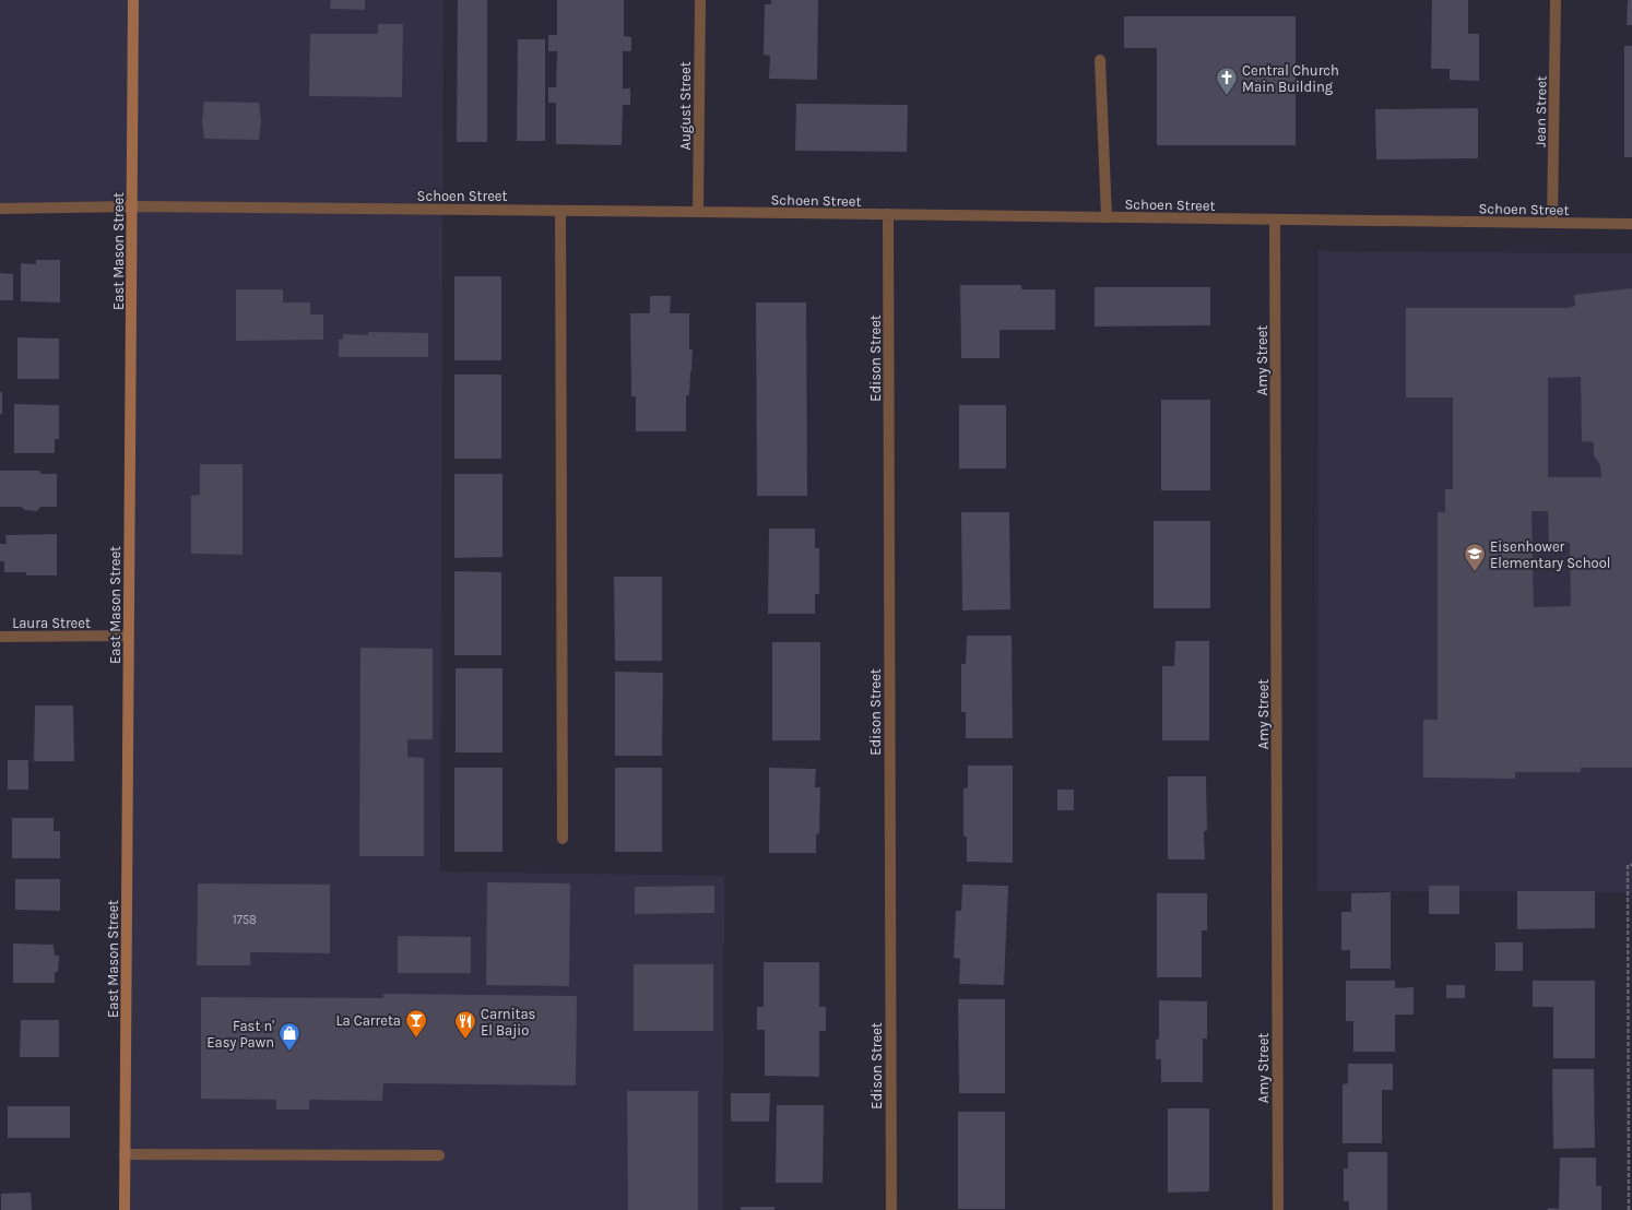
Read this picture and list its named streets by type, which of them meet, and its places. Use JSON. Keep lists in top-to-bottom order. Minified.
{"streets":{"main road":["East Mason Street"],"street":["August Street","Jean Street","Schoen Street","Edison Street","Amy Street","Laura Street"]},"crossings":[["August Street","Schoen Street"],["Jean Street","Schoen Street"],["Schoen Street","East Mason Street"],["Schoen Street","Edison Street"],["Schoen Street","Amy Street"],["East Mason Street","Laura Street"]],"places":{"church":["Central Church Main Building"],"school or university":["Eisenhower Elementary School"],"bar":["La Carreta"],"restaurant":["Carnitas El Bajio"],"shop":["Fast n' Easy Pawn"]},"house_numbers":["1758"]}
